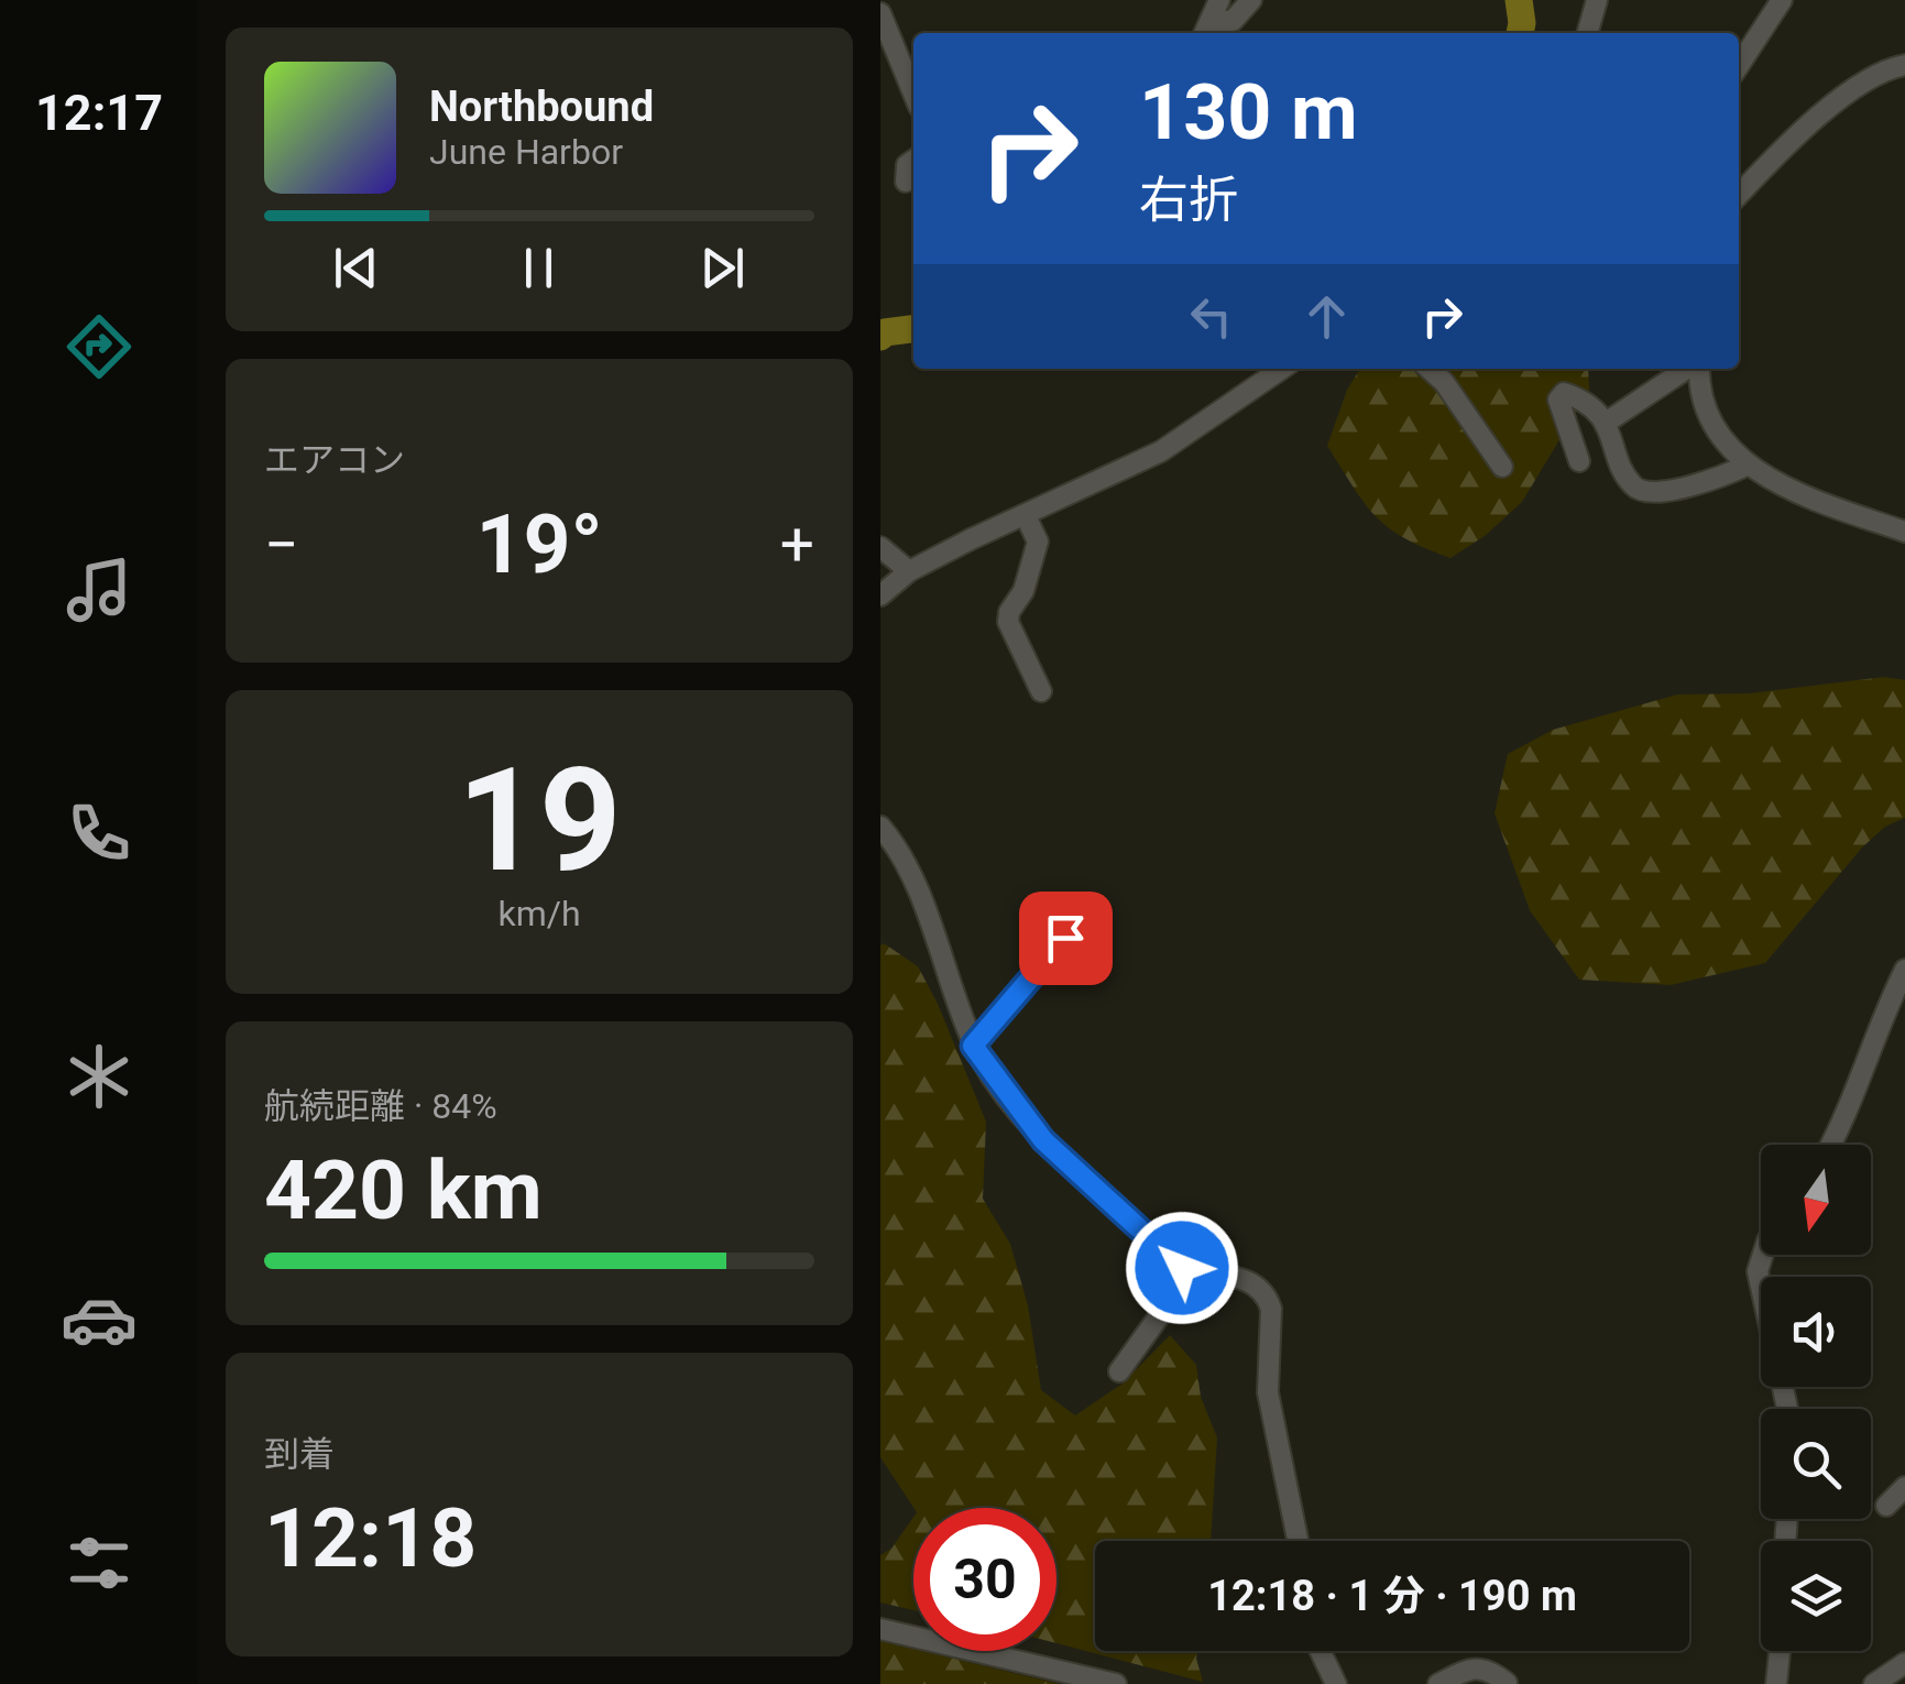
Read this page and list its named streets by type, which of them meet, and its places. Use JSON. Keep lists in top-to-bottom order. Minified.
{"north":"bottom","page":{"tabs":"12:17","turn":["130 m","右折"],"song":["Northbound","June Harbor"],"tile":["エアコン",["19","km/h"],["航続距離 · 84%","420 km"],["到着","12:18"]],"heat":["−","19°","+"],"limit":"30","trip":"12:18 · 1 分 · 190 m"}}
